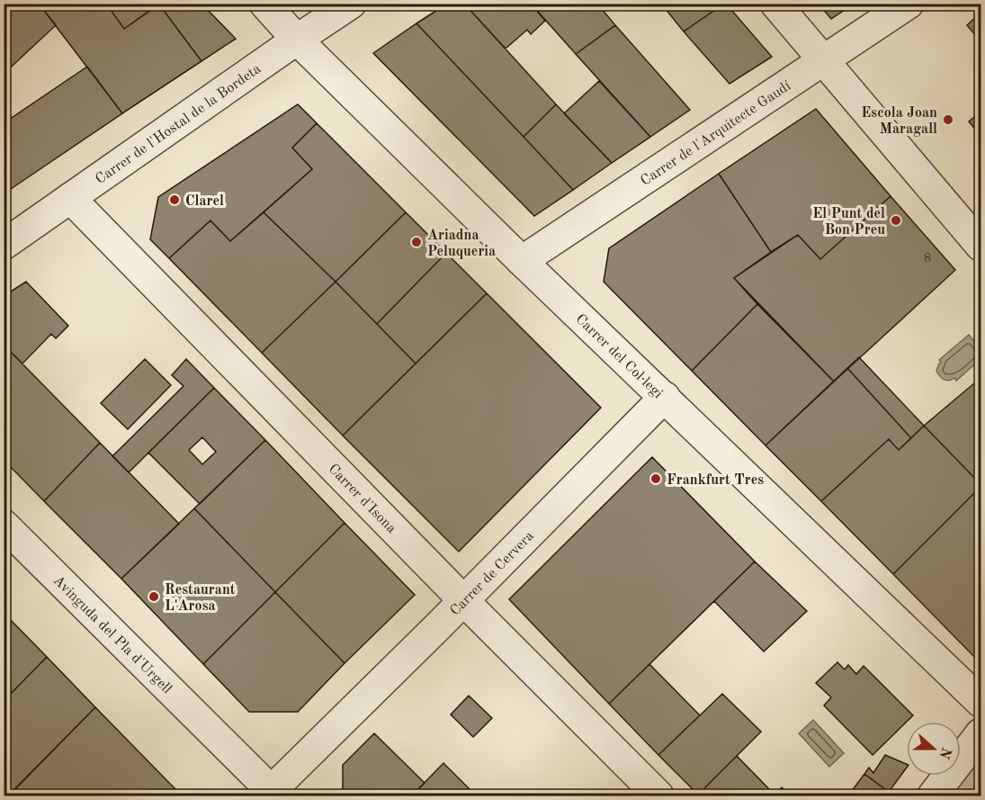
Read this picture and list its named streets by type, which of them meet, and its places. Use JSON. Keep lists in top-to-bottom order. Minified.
{"streets":{"street":["Carrer de l'Hostal de la Bordeta","Carrer de l'Arquitecte Gaudí","Carrer del Col·legi","Carrer d'Isona","Carrer de Cervera","Avinguda del Pla d'Urgell"]},"crossings":[["Carrer de l'Hostal de la Bordeta","Carrer del Col·legi"],["Carrer de l'Hostal de la Bordeta","Carrer d'Isona"],["Carrer de l'Arquitecte Gaudí","Carrer del Col·legi"],["Carrer del Col·legi","Carrer de Cervera"],["Carrer d'Isona","Carrer de Cervera"],["Carrer de Cervera","Avinguda del Pla d'Urgell"]],"places":["Escola Joan Maragall","Clarel","El Punt del Bon Preu","Ariadna Peluqueria","Frankfurt Tres","Restaurant L'Arosa"],"house_numbers":["8"],"north":"right"}
